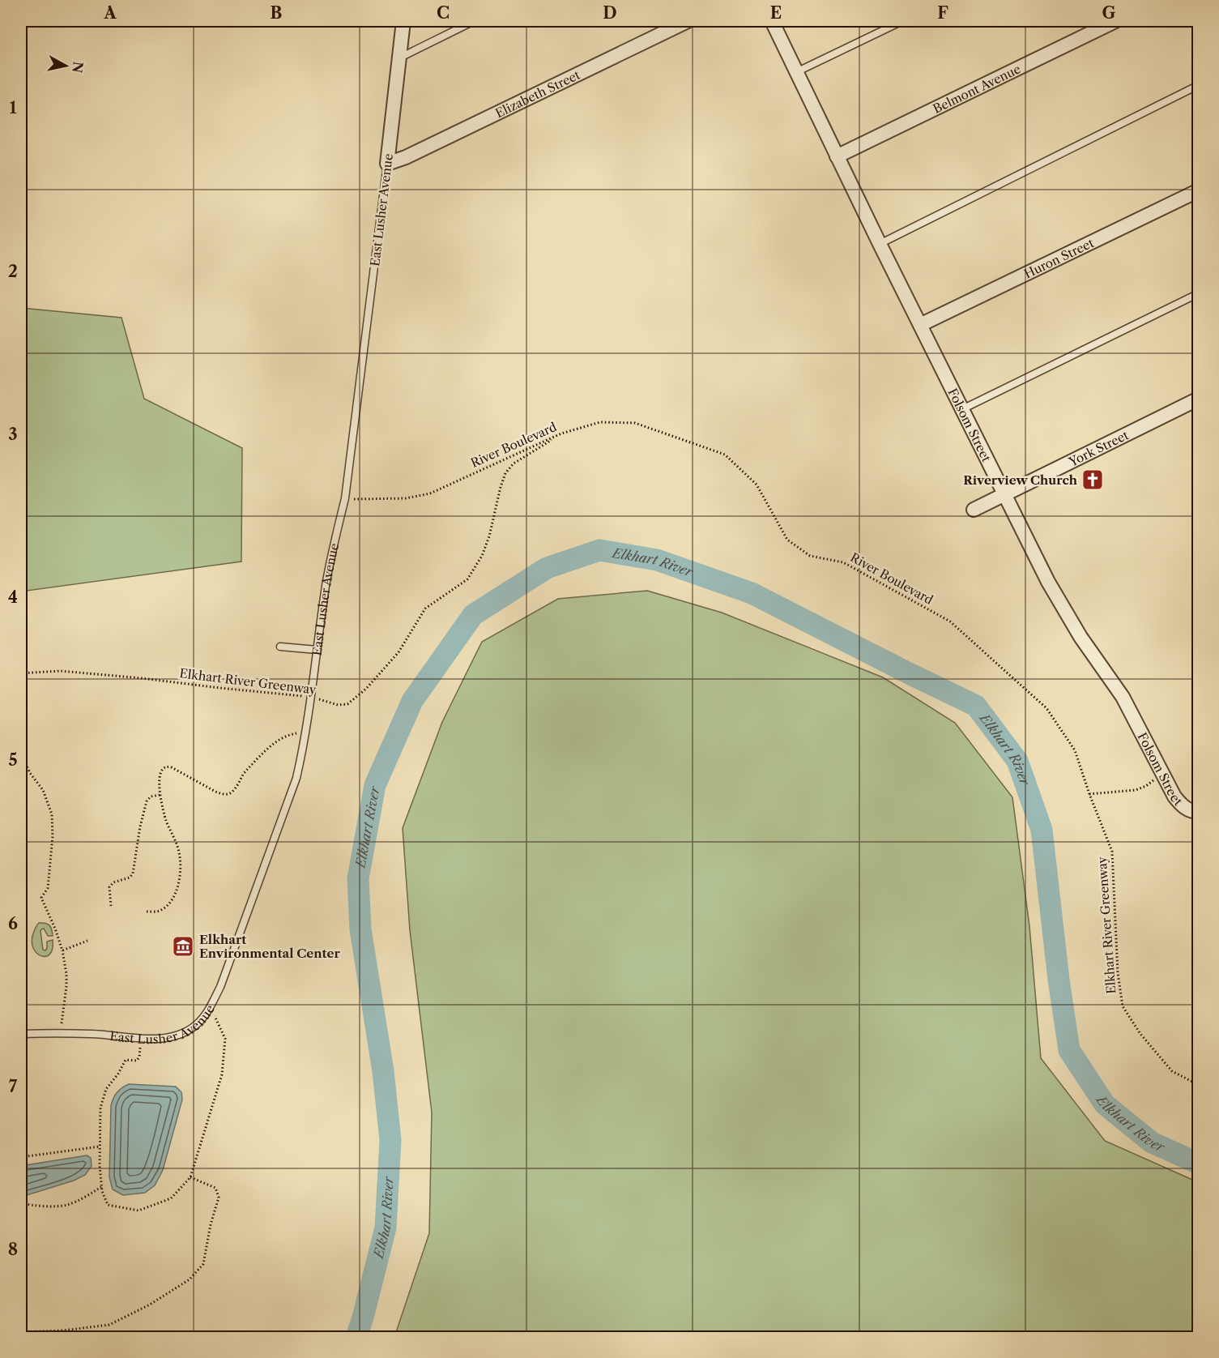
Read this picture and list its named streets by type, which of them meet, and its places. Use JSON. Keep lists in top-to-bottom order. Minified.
{"streets":{"street":["Belmont Avenue","Elizabeth Street","East Lusher Avenue","Huron Street","Folsom Street","York Street"],"path":["River Boulevard","Elkhart River Greenway"]},"crossings":[["Belmont Avenue","Folsom Street"],["Elizabeth Street","East Lusher Avenue"],["East Lusher Avenue","River Boulevard"],["East Lusher Avenue","Elkhart River Greenway"],["Huron Street","Folsom Street"],["Folsom Street","York Street"],["River Boulevard","Elkhart River Greenway"]],"water":["Elkhart River"],"places":{"church":["Riverview Church"],"museum":["Elkhart Environmental Center"]},"north":"right","grid":{"columns":["A","B","C","D","E","F","G"],"rows":["1","2","3","4","5","6","7","8"]}}
